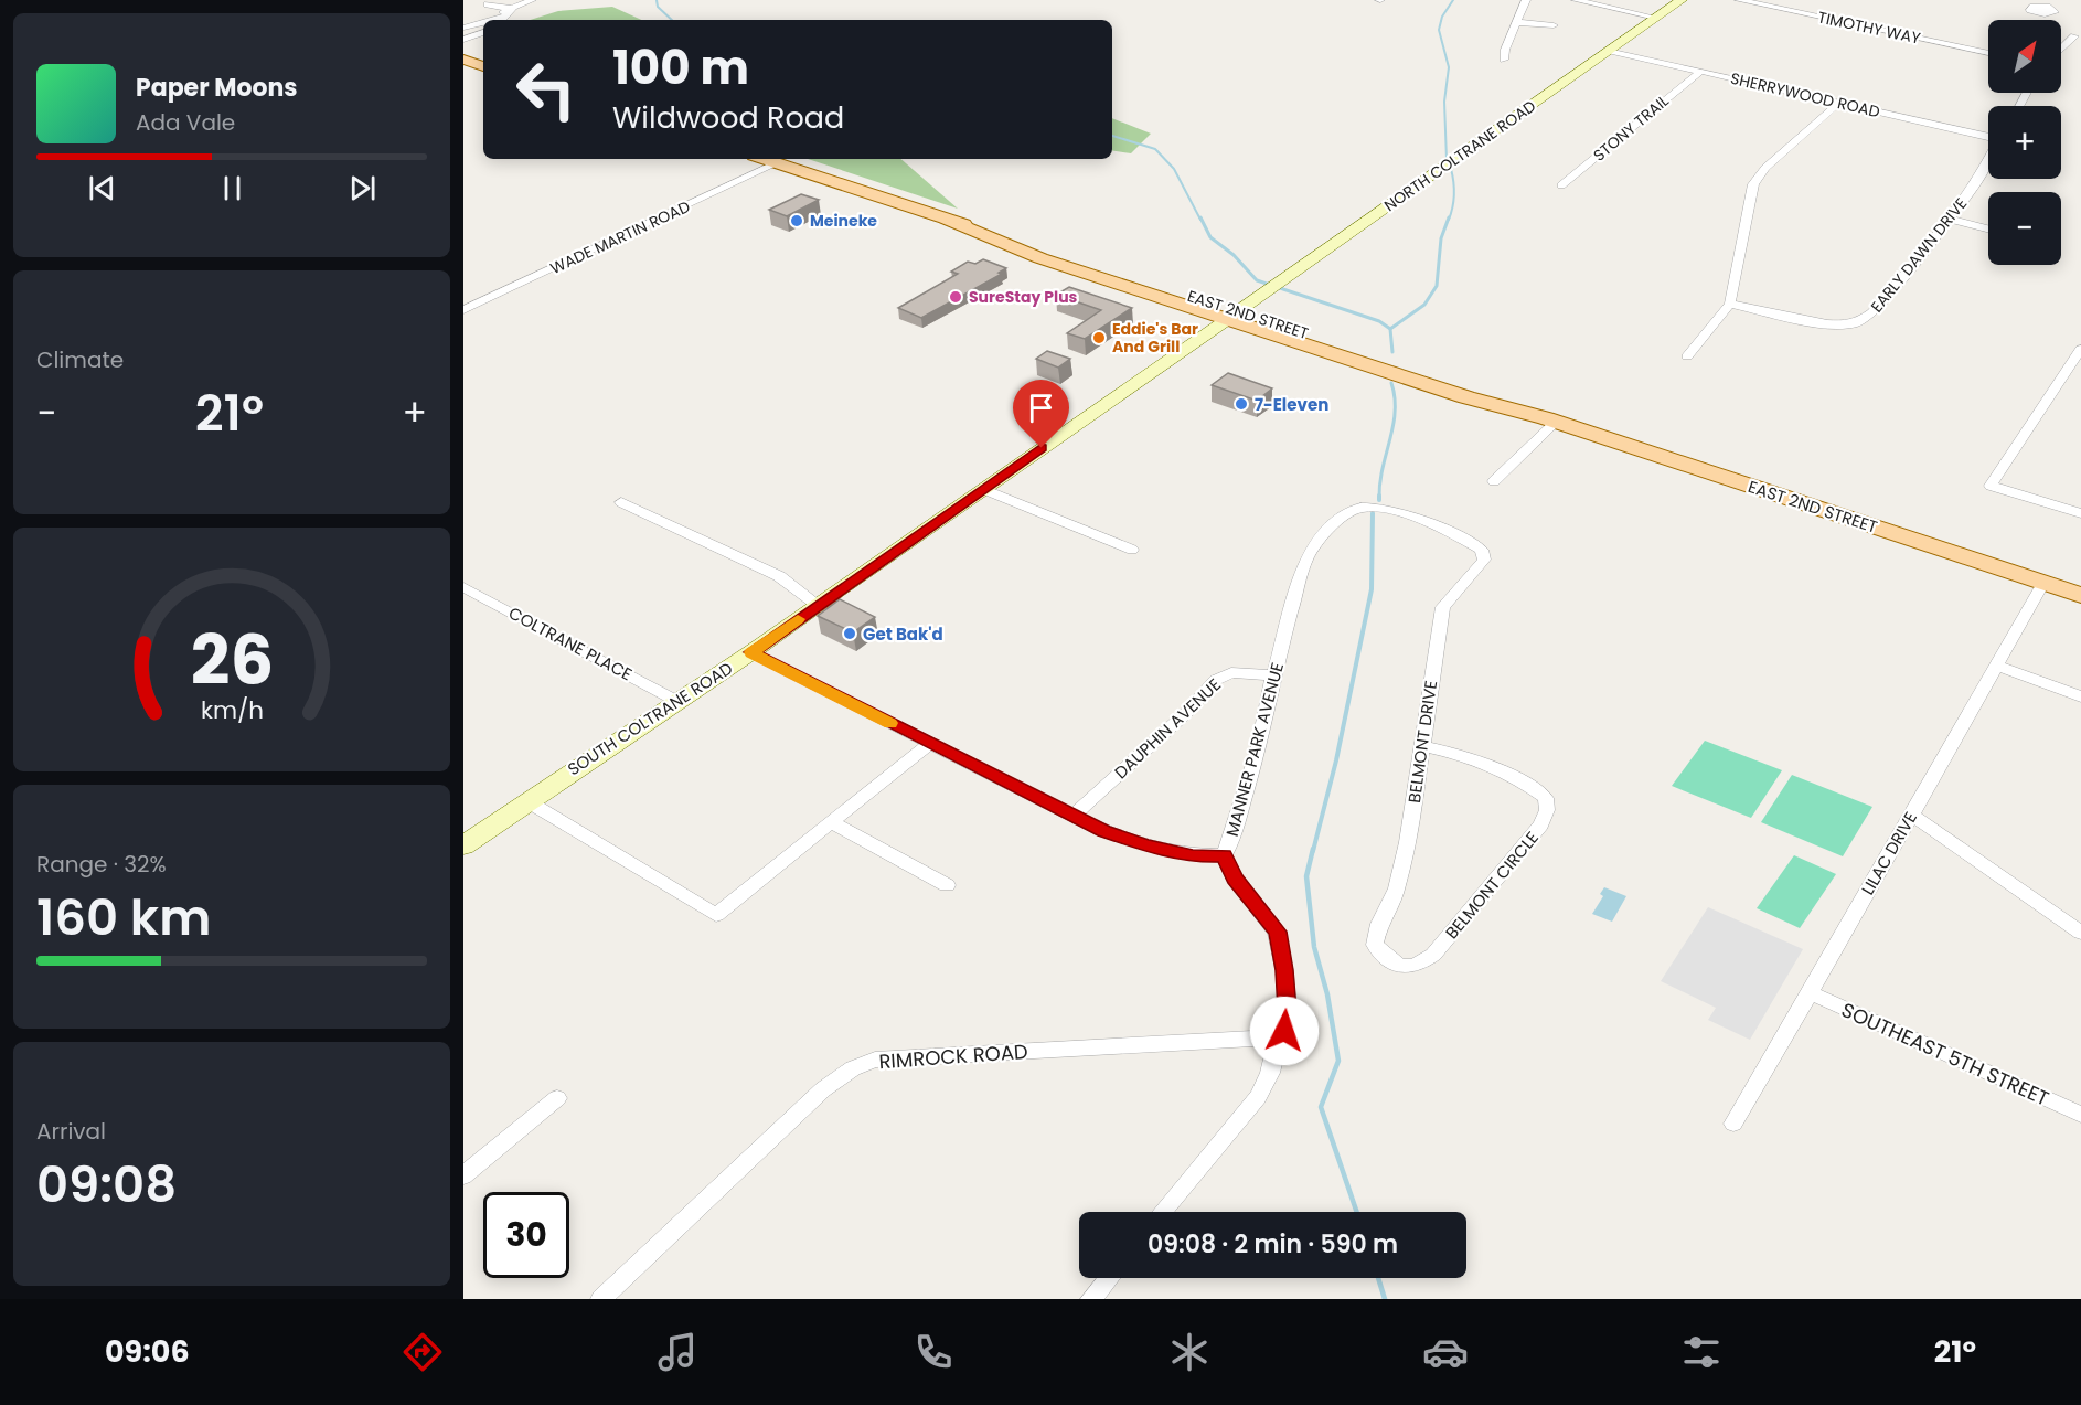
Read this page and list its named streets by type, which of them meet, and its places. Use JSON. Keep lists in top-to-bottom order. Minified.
{"streets":{"main road":["EAST 2ND STREET"],"street":["TIMOTHY WAY","SHERRYWOOD ROAD","STONY TRAIL","NORTH COLTRANE ROAD","WADE MARTIN ROAD","EARLY DAWN DRIVE","COLTRANE PLACE","SOUTH COLTRANE ROAD","DAUPHIN AVENUE","BELMONT DRIVE","MANNER PARK AVENUE","LILAC DRIVE","BELMONT CIRCLE","SOUTHEAST 5TH STREET","RIMROCK ROAD"]},"crossings":[["SHERRYWOOD ROAD","STONY TRAIL"],["SHERRYWOOD ROAD","NORTH COLTRANE ROAD"],["NORTH COLTRANE ROAD","EAST 2ND STREET"],["NORTH COLTRANE ROAD","SOUTH COLTRANE ROAD"],["WADE MARTIN ROAD","EAST 2ND STREET"],["EAST 2ND STREET","SOUTH COLTRANE ROAD"],["EAST 2ND STREET","LILAC DRIVE"],["COLTRANE PLACE","SOUTH COLTRANE ROAD"],["DAUPHIN AVENUE","MANNER PARK AVENUE"],["BELMONT DRIVE","MANNER PARK AVENUE"],["BELMONT DRIVE","BELMONT CIRCLE"],["MANNER PARK AVENUE","RIMROCK ROAD"],["LILAC DRIVE","SOUTHEAST 5TH STREET"]],"places":["Meineke","SureStay Plus","Eddie's Bar And Grill","7-Eleven","Get Bak'd"],"north":"top right","page":{"map_buttons":["+","−"],"turn":["100 m","Wildwood Road"],"song":["Paper Moons","Ada Vale"],"tile":["Climate",["Range · 32%","160 km"],["Arrival","09:08"]],"heat":["−","21°","+"],"limit":"30","trip":"09:08 · 2 min · 590 m","tabs":["09:06","21°"],"gauge":["26","km/h"]}}
